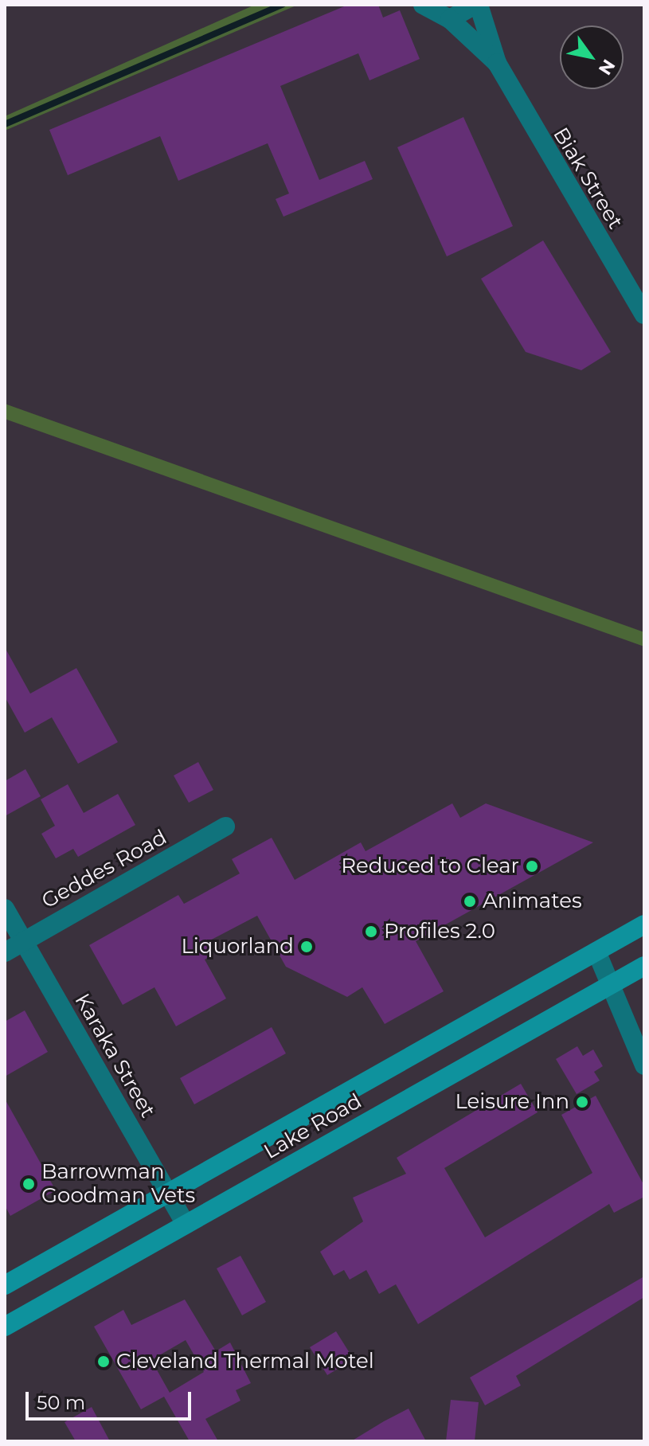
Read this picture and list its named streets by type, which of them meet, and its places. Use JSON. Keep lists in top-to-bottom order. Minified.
{"streets":{"main road":["Lake Road"],"street":["Biak Street","Geddes Road","Karaka Street"]},"crossings":[["Geddes Road","Karaka Street"],["Karaka Street","Lake Road"]],"places":["Reduced to Clear","Animates","Profiles 2.0","Liquorland","Leisure Inn","Barrowman Goodman Vets","Cleveland Thermal Motel"],"scale_bar":"50 m","north":"bottom right"}
